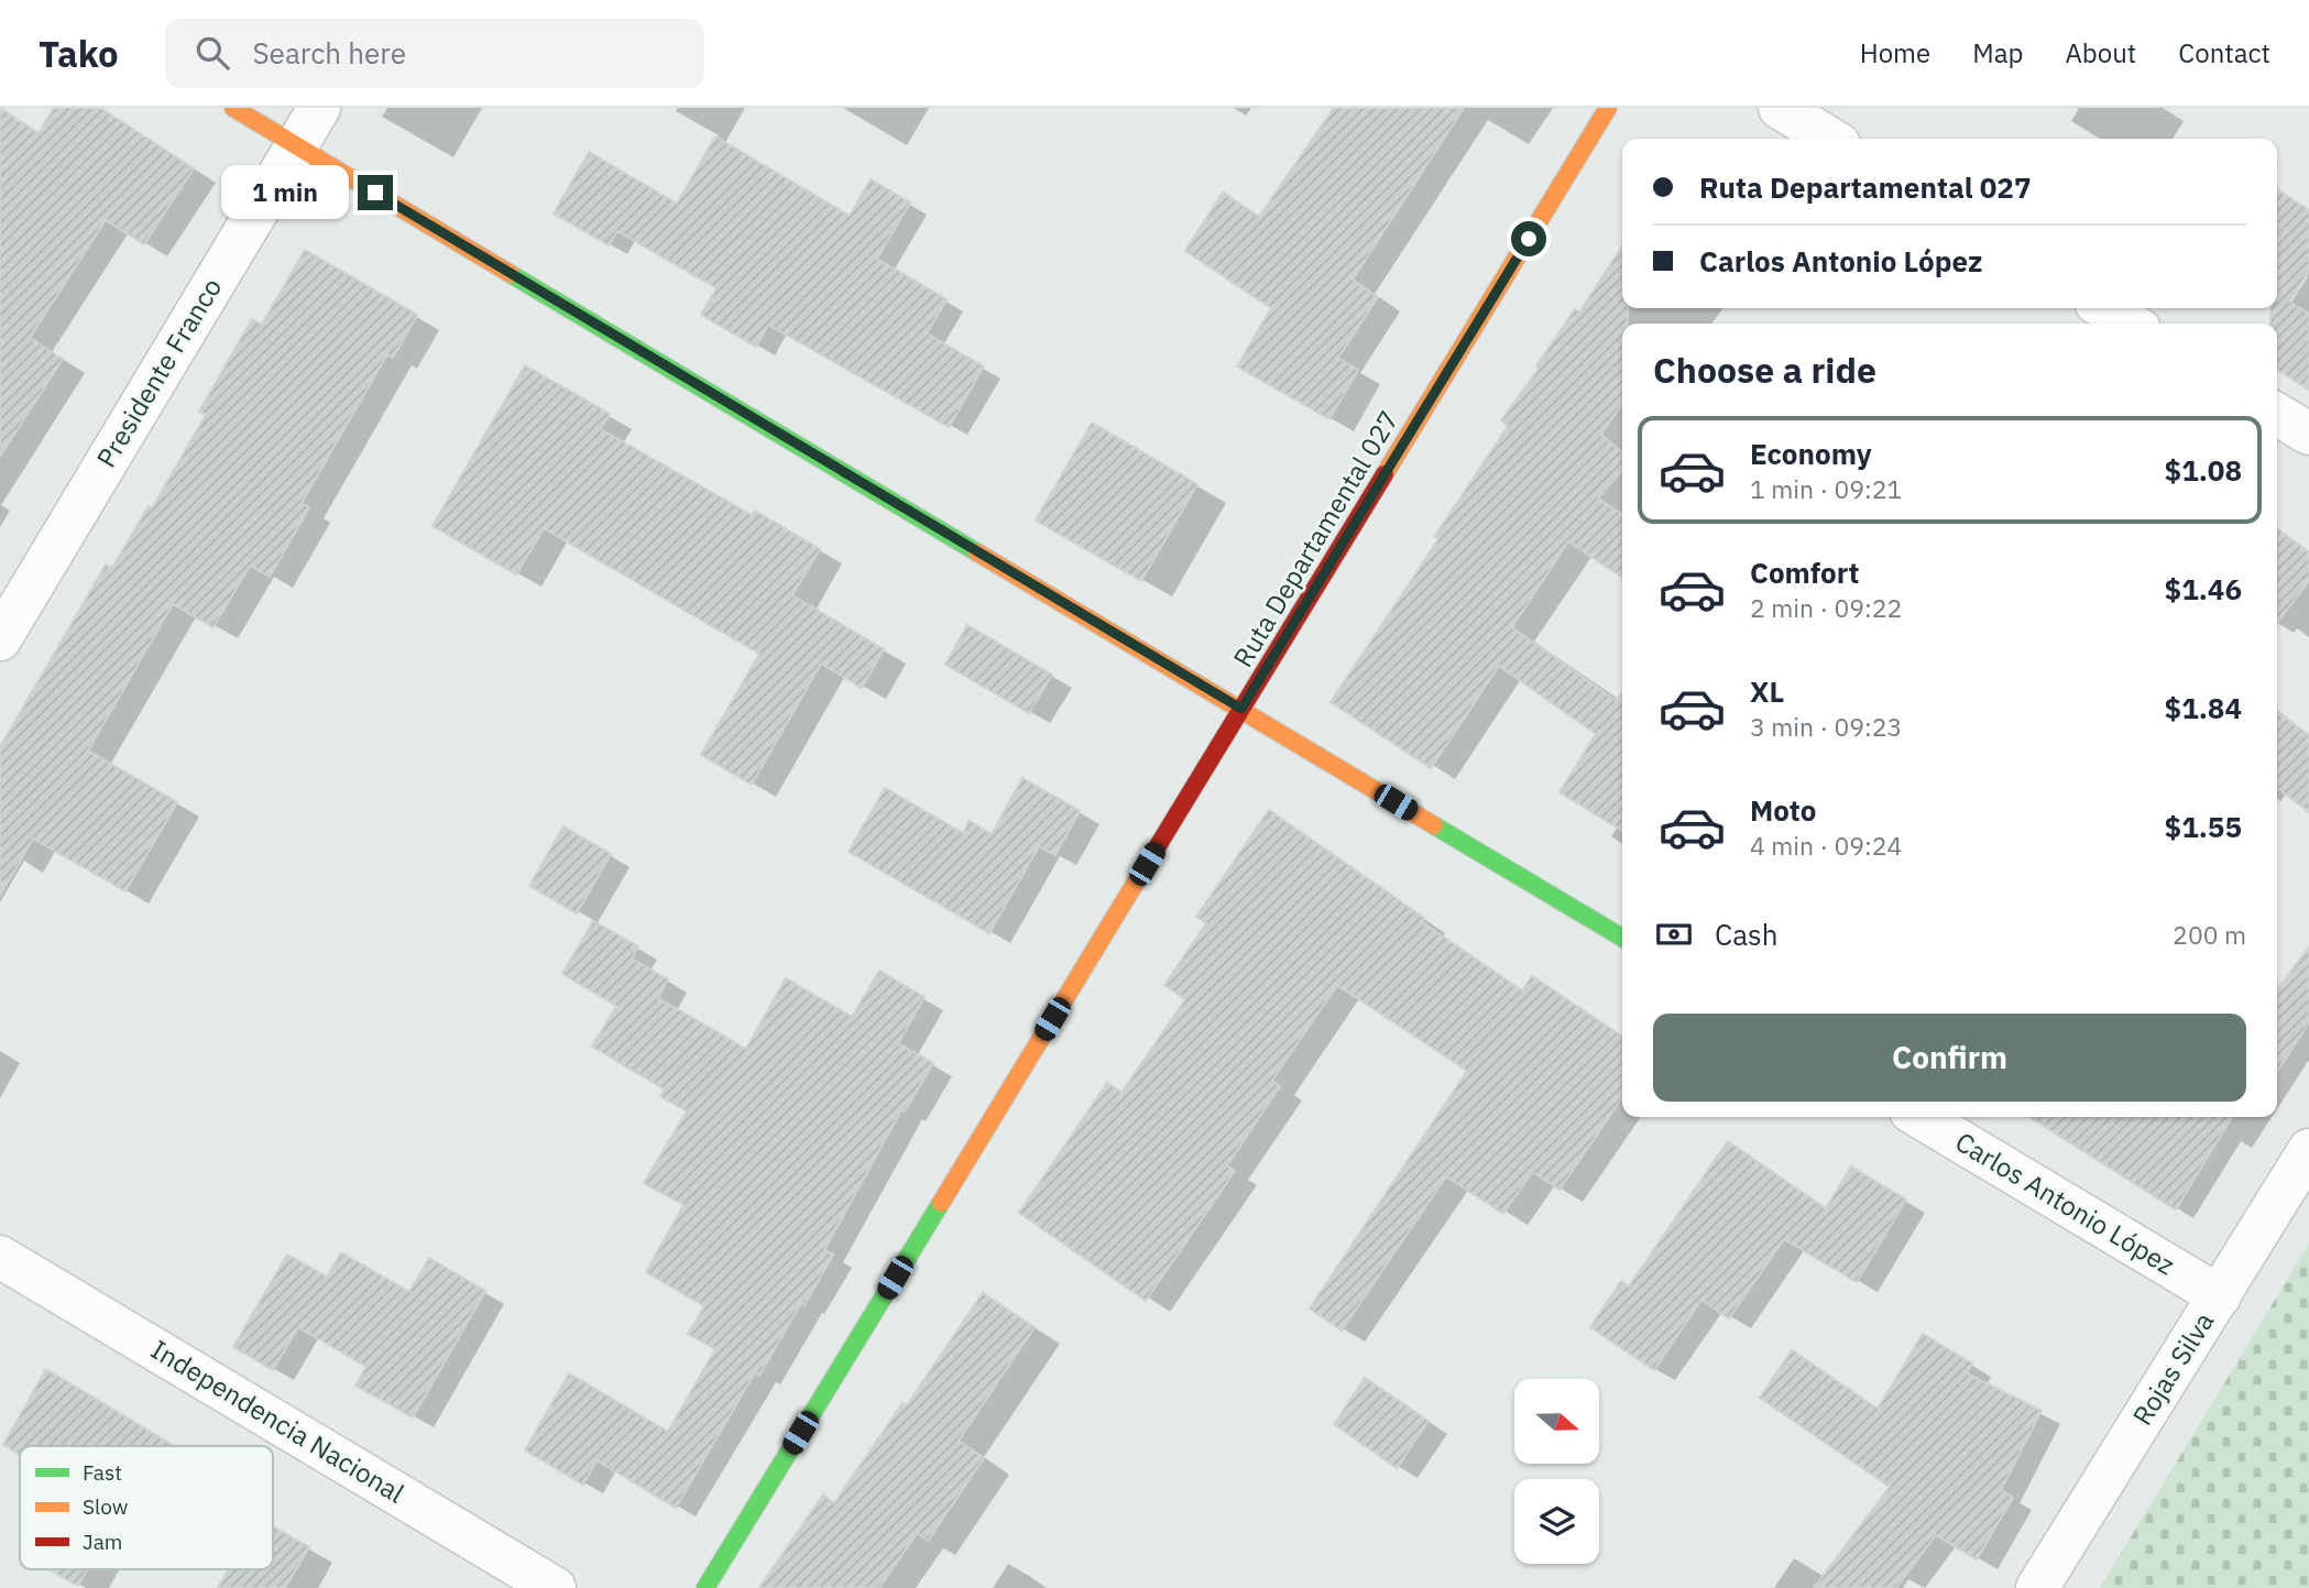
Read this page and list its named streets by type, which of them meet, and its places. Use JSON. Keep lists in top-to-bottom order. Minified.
{"streets":{"main road":["Ruta Departamental 027"],"street":["Presidente Franco","Carlos Antonio López","Rojas Silva","Independencia Nacional"]},"crossings":[["Carlos Antonio López","Rojas Silva"]],"legend":["Fast","Slow","Jam"],"north":"right","page":{"header":"Tako","search":"Search here","nav":["Home","Map","About","Contact"],"banner":["Ruta Departamental 027","Carlos Antonio López"],"bubble":"1 min","heading":"Choose a ride","list":[{"name":"Economy","note":"1 min · 09:21","value":"$1.08"},{"name":"Comfort","note":"2 min · 09:22","value":"$1.46"},{"name":"XL","note":"3 min · 09:23","value":"$1.84"},{"name":"Moto","note":"4 min · 09:24","value":"$1.55"}],"pay":["Cash","200 m"],"buttons":"Confirm"}}
